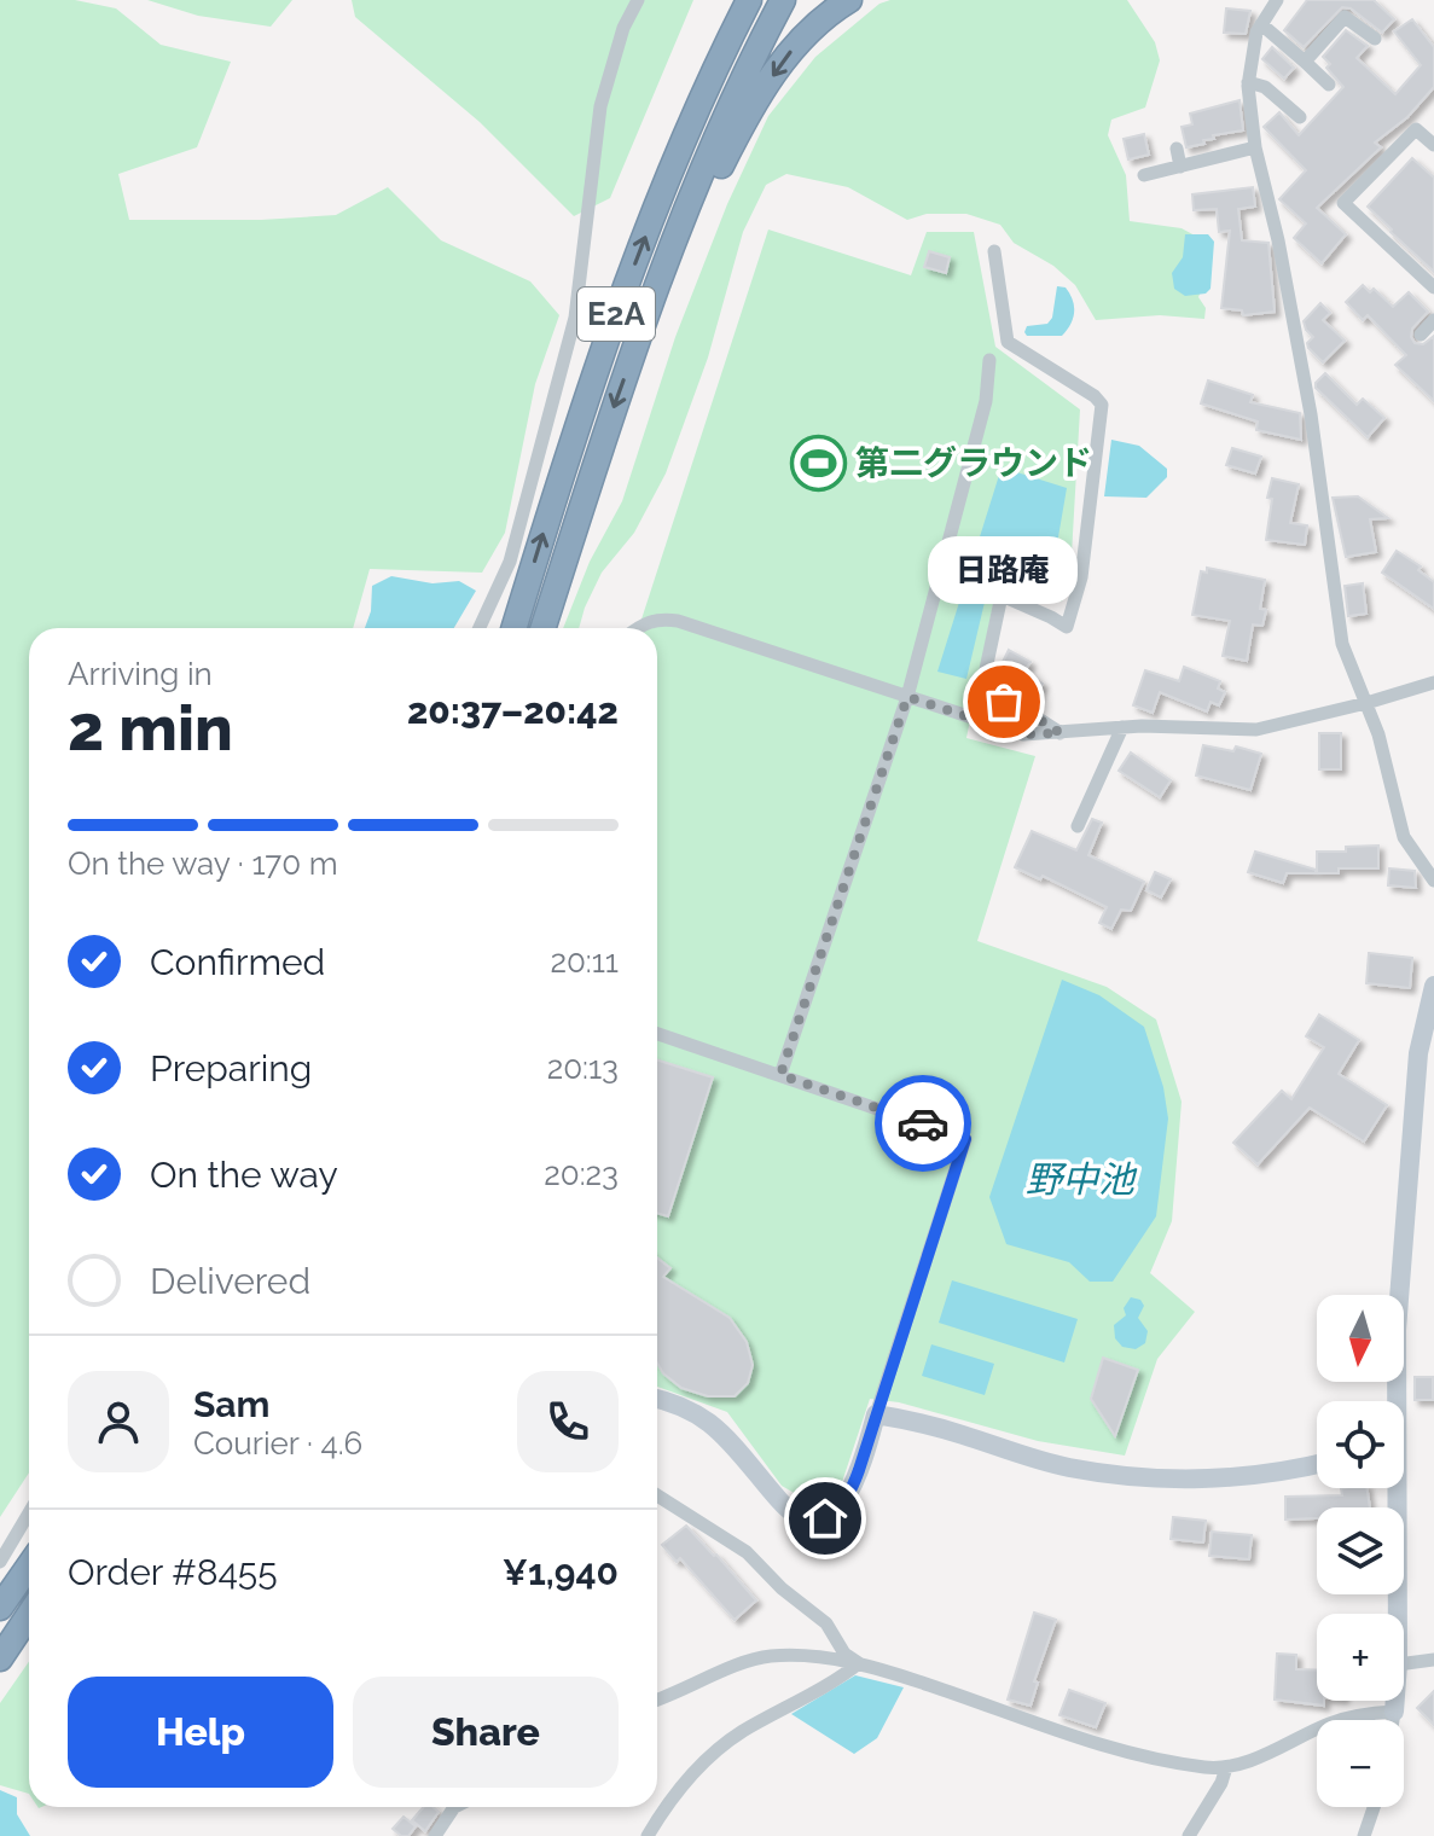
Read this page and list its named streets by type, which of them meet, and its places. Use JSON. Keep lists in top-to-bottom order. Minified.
{"streets":{"highway":["E2A"]},"water":["野中池"],"places":{"sports":["第二グラウンド"],"other":["日路庵"]},"north":"bottom","page":{"bubble":"日路庵","heading":["2 min","Arriving in","20:37–20:42"],"panel":["Sam","Courier · 4.6","Order #8455","¥1,940"],"bar":"On the way · 170 m","list":[["Confirmed","20:11"],["Preparing","20:13"],["On the way","20:23"],"Delivered"],"map_buttons":["+","−"],"buttons":["Help","Share"]}}
